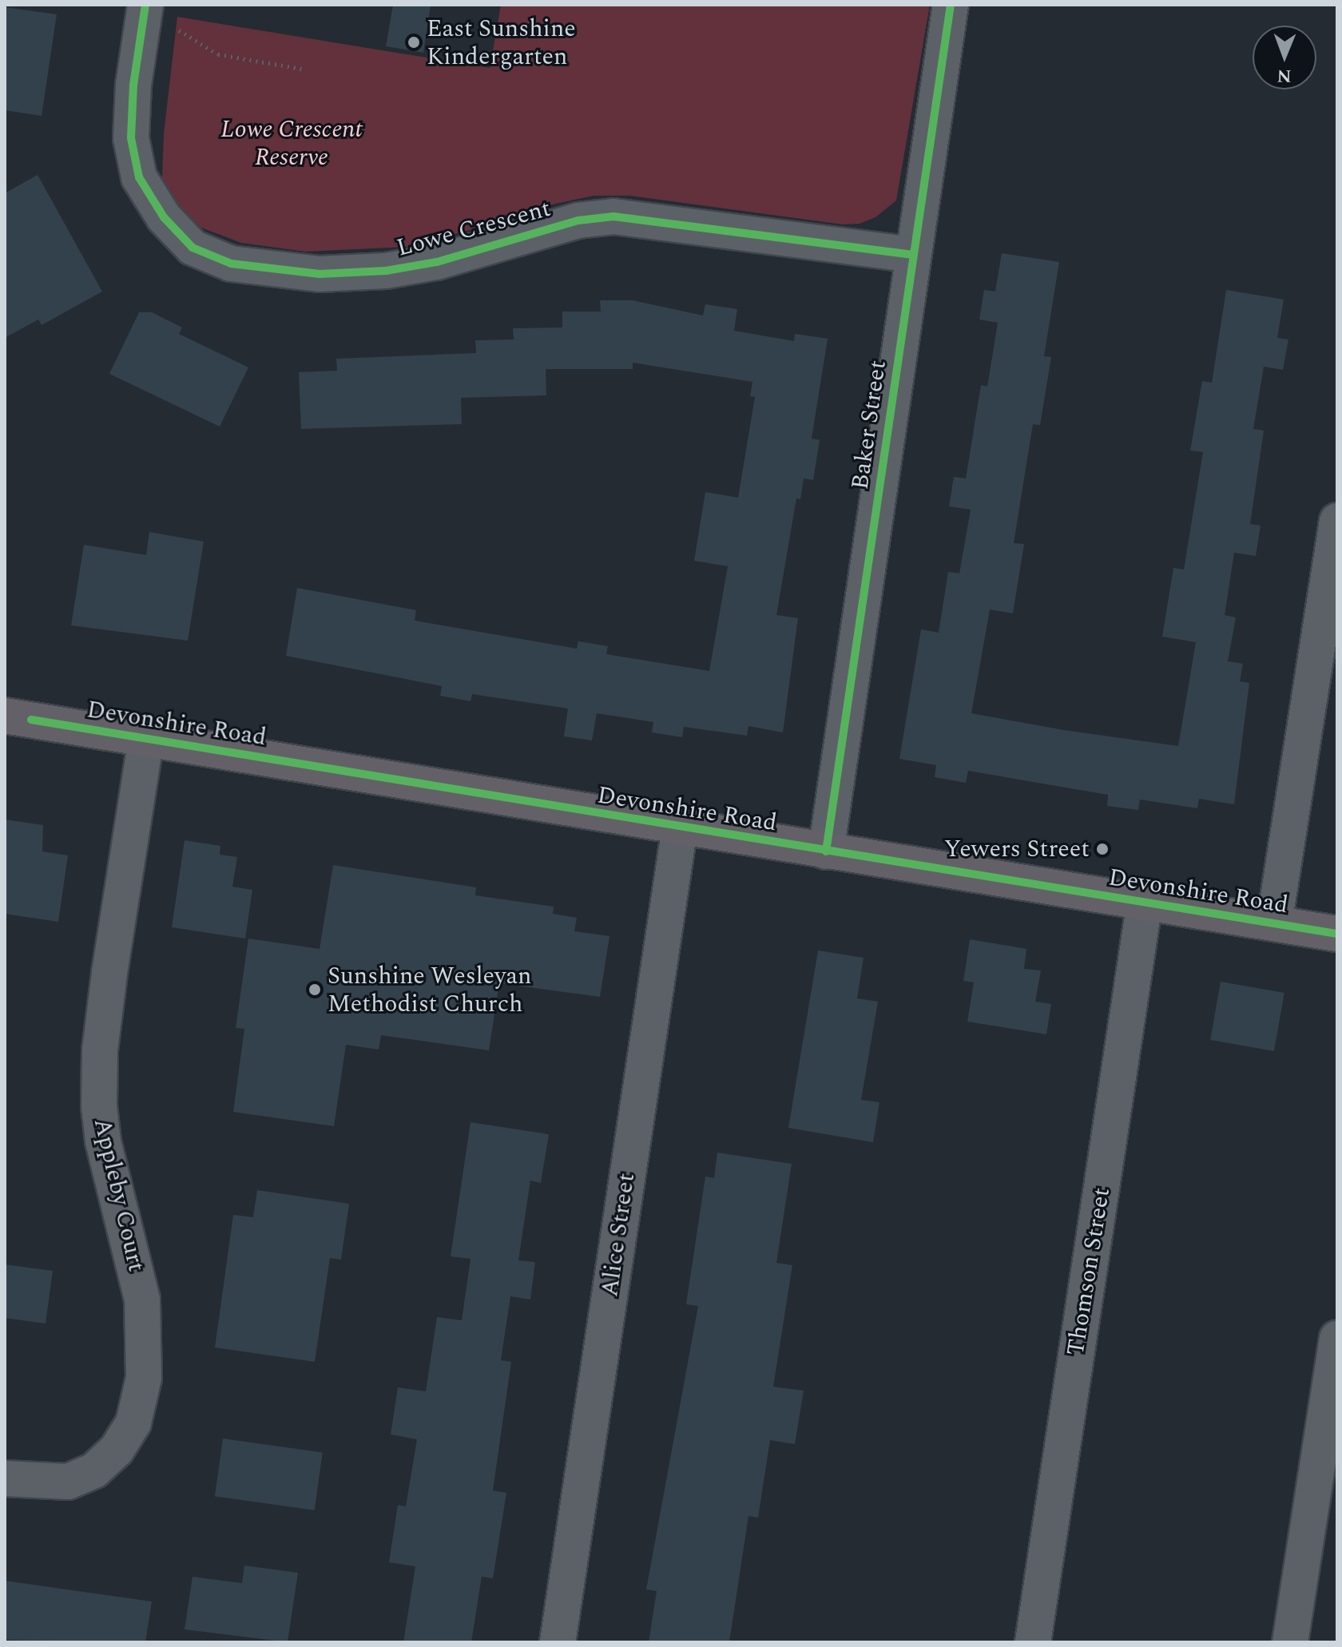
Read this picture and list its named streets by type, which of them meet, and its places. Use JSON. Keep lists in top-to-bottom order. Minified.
{"streets":{"main road":["Devonshire Road"],"street":["Lowe Crescent","Baker Street","Appleby Court","Alice Street","Thomson Street"]},"crossings":[["Lowe Crescent","Baker Street"],["Baker Street","Devonshire Road"],["Devonshire Road","Appleby Court"],["Devonshire Road","Alice Street"],["Devonshire Road","Thomson Street"]],"parks":["Lowe Crescent Reserve"],"places":["East Sunshine Kindergarten","Yewers Street","Sunshine Wesleyan Methodist Church"],"north":"bottom"}
